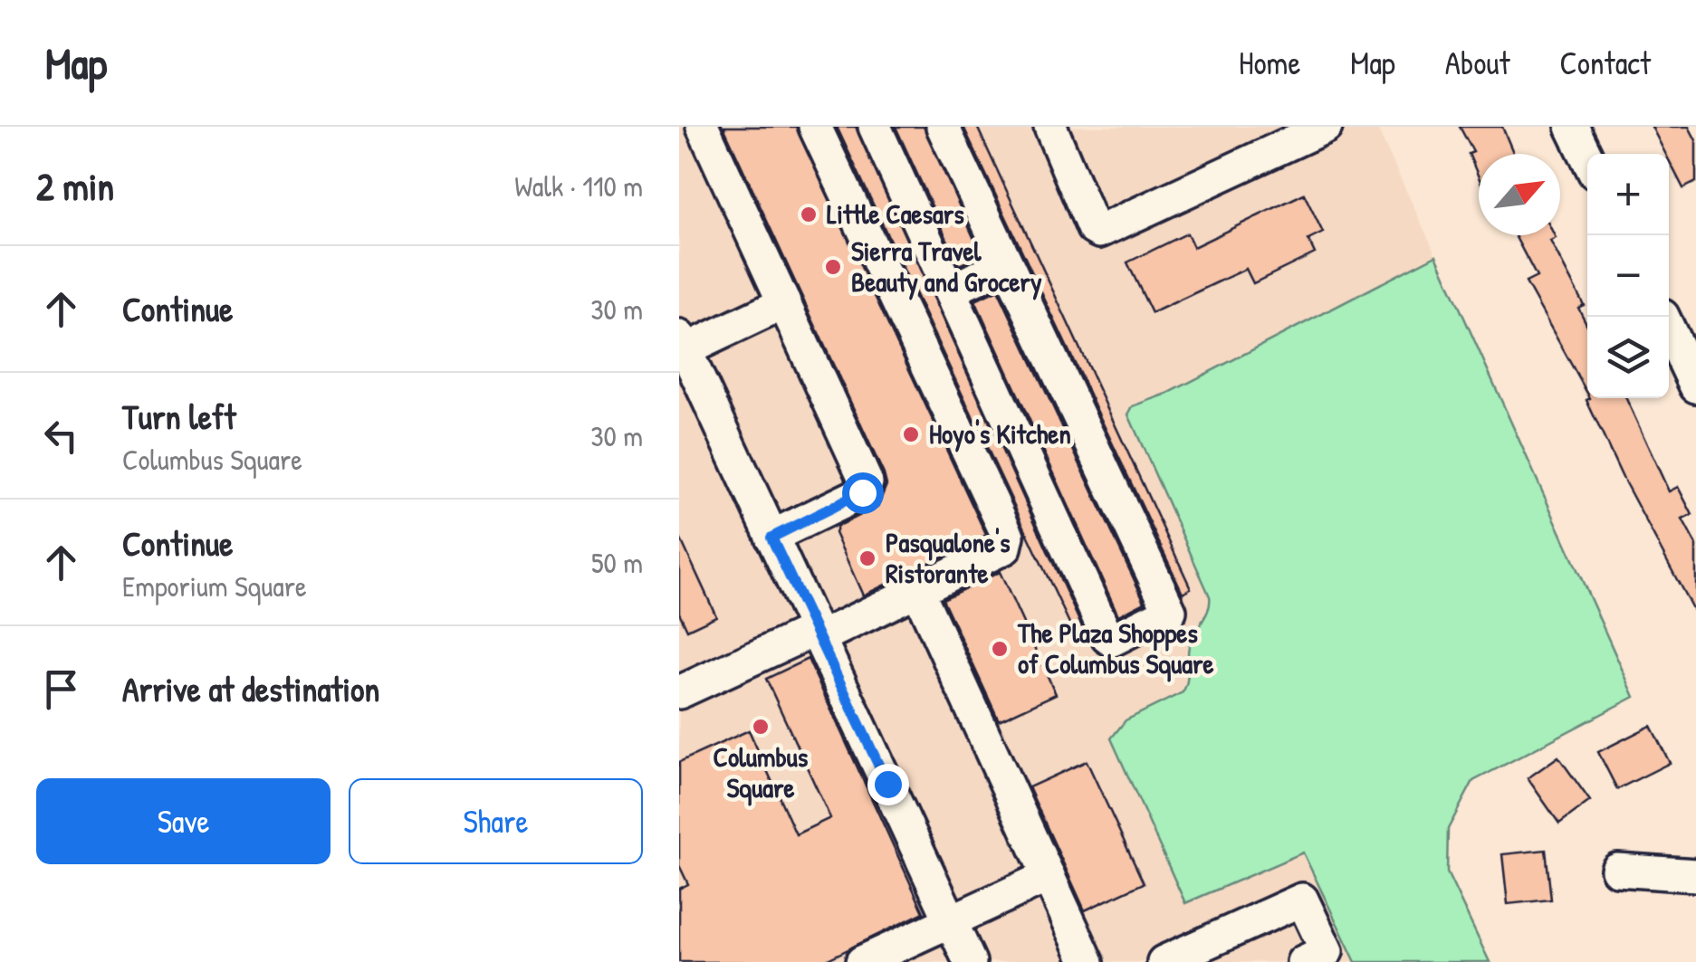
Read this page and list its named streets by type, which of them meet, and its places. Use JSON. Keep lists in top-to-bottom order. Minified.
{"places":["Little Caesars","Sierra Travel Beauty and Grocery","Hoyo's Kitchen","Pasqualone's Ristorante","The Plaza Shoppes of Columbus Square","Columbus Square"],"north":"top right","page":{"header":"Map","nav":["Home","Map","About","Contact"],"heading":["2 min","Walk · 110 m"],"map_buttons":["+","−"],"list":[["Continue","30 m"],["Turn left","Columbus Square","30 m"],["Continue","Emporium Square","50 m"],"Arrive at destination"],"buttons":["Save","Share"]}}
